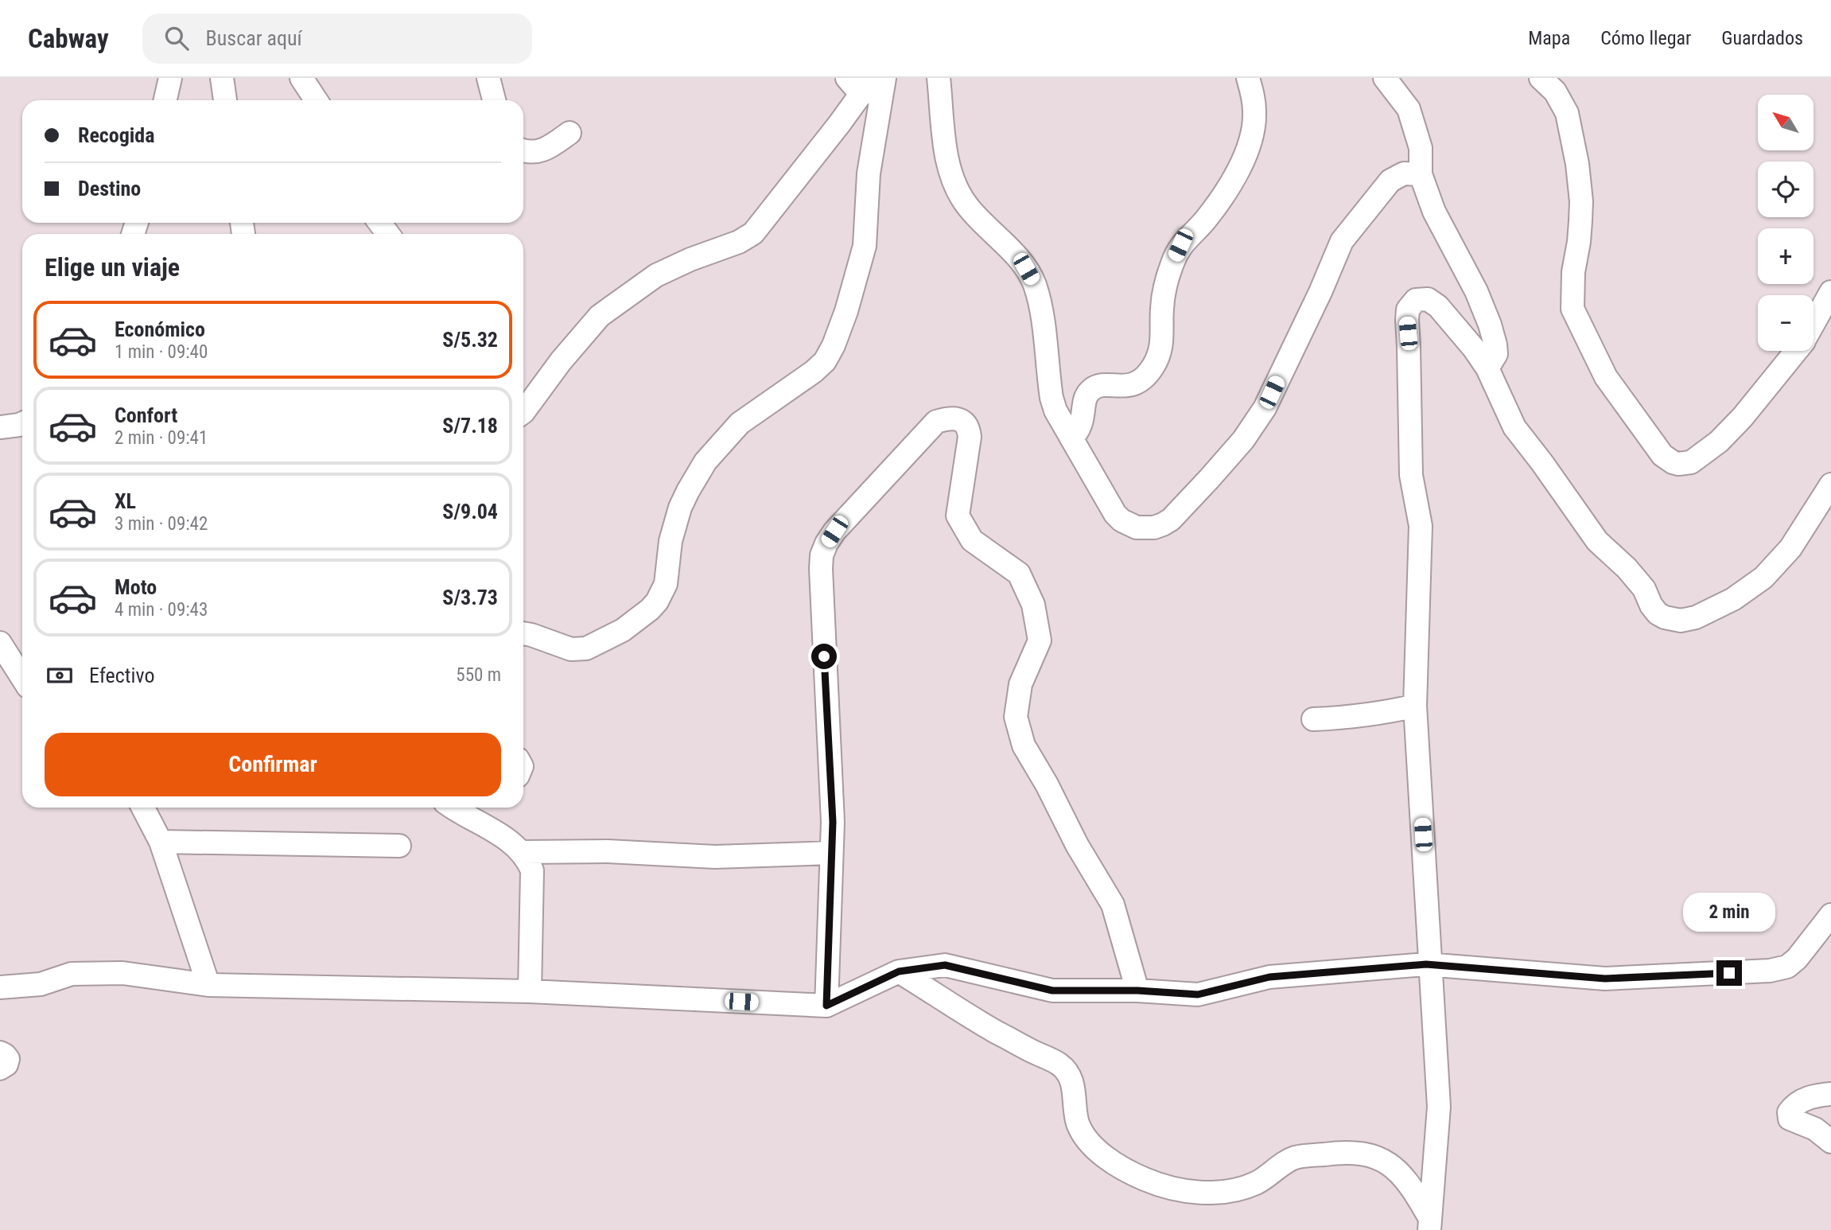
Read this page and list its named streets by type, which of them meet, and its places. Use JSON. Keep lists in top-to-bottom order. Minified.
{"north":"top left","page":{"header":"Cabway","search":"Buscar aquí","nav":["Mapa","Cómo llegar","Guardados"],"map_buttons":["+","−"],"banner":["Recogida","Destino"],"heading":"Elige un viaje","list":[{"name":"Económico","note":"1 min · 09:40","value":"S/5.32"},{"name":"Confort","note":"2 min · 09:41","value":"S/7.18"},{"name":"XL","note":"3 min · 09:42","value":"S/9.04"},{"name":"Moto","note":"4 min · 09:43","value":"S/3.73"}],"pay":["Efectivo","550 m"],"buttons":"Confirmar","bubble":"2 min"}}
